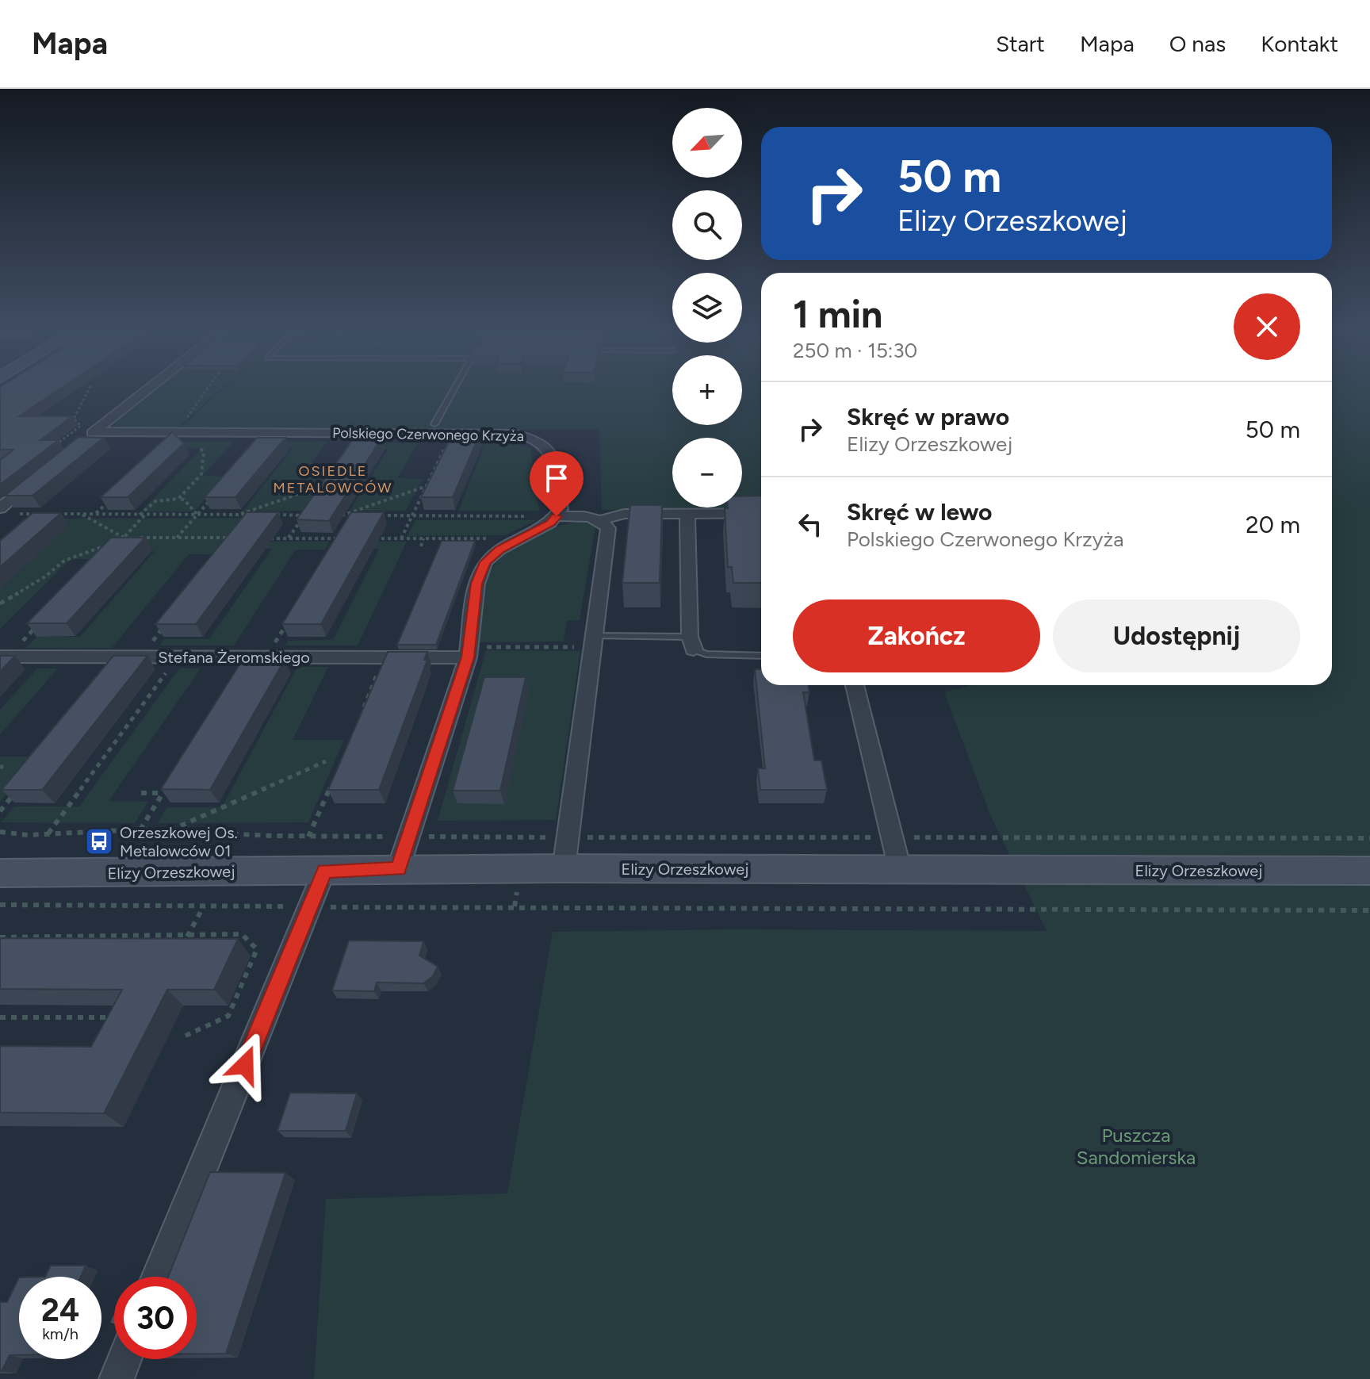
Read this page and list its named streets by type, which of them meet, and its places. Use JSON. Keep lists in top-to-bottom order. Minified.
{"streets":{"street":["Polskiego Czerwonego Krzyża","Stefana Żeromskiego","Elizy Orzeszkowej"]},"districts":["OSIEDLE METALOWCÓW"],"parks":["Puszcza Sandomierska"],"places":{"bus stop":["Orzeszkowej Os. Metalowców 01"]},"north":"bottom left","page":{"header":"Mapa","nav":["Start","Mapa","O nas","Kontakt"],"map_buttons":["+","−"],"turn":["50 m","Elizy Orzeszkowej"],"heading":["1 min","250 m · 15:30"],"list":[{"name":"Skręć w prawo","note":"Elizy Orzeszkowej","value":"50 m"},{"name":"Skręć w lewo","note":"Polskiego Czerwonego Krzyża","value":"20 m"}],"buttons":["Zakończ","Udostępnij"],"speed":"24 km/h","limit":"30"}}
